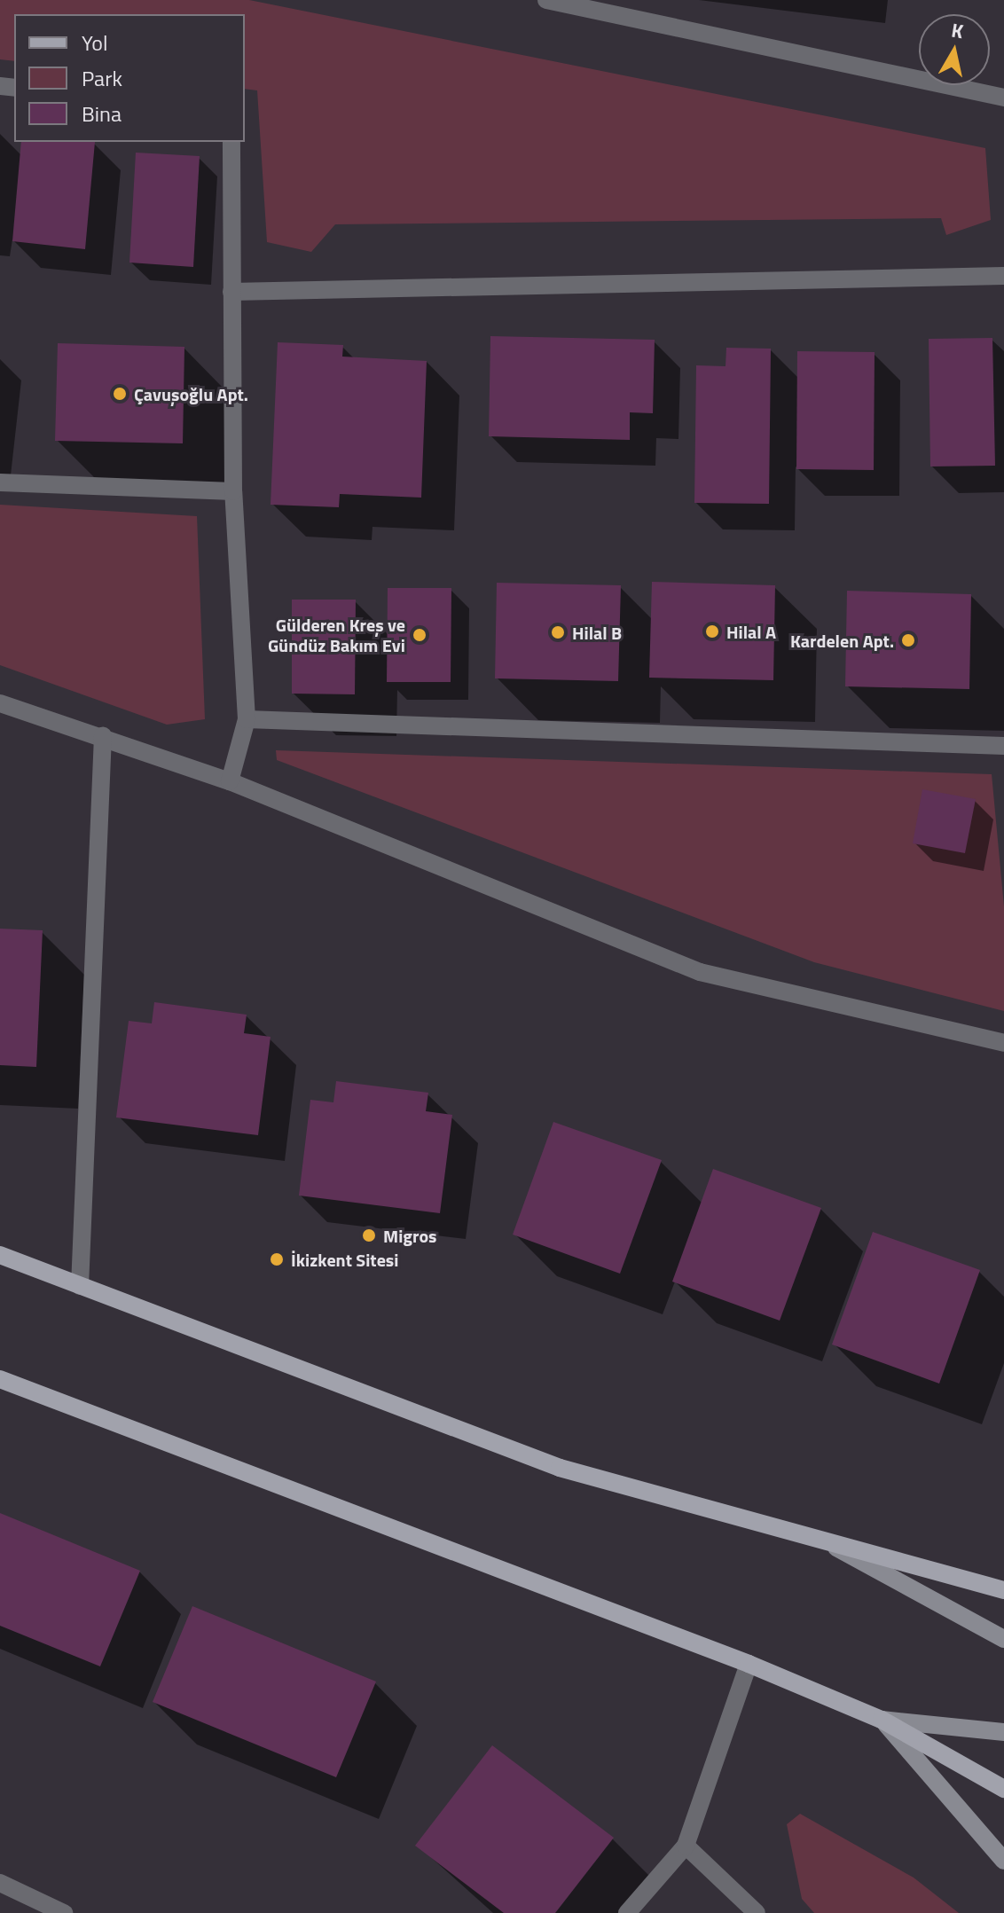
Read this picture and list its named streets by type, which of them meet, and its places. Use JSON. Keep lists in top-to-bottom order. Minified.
{"places":["Çavuşoğlu Apt.","Hilal A","Hilal B","Gülderen Kreş ve Gündüz Bakım Evi","Kardelen Apt.","Migros","İkizkent Sitesi"],"legend":["Yol","Park","Bina"],"north":"top"}
